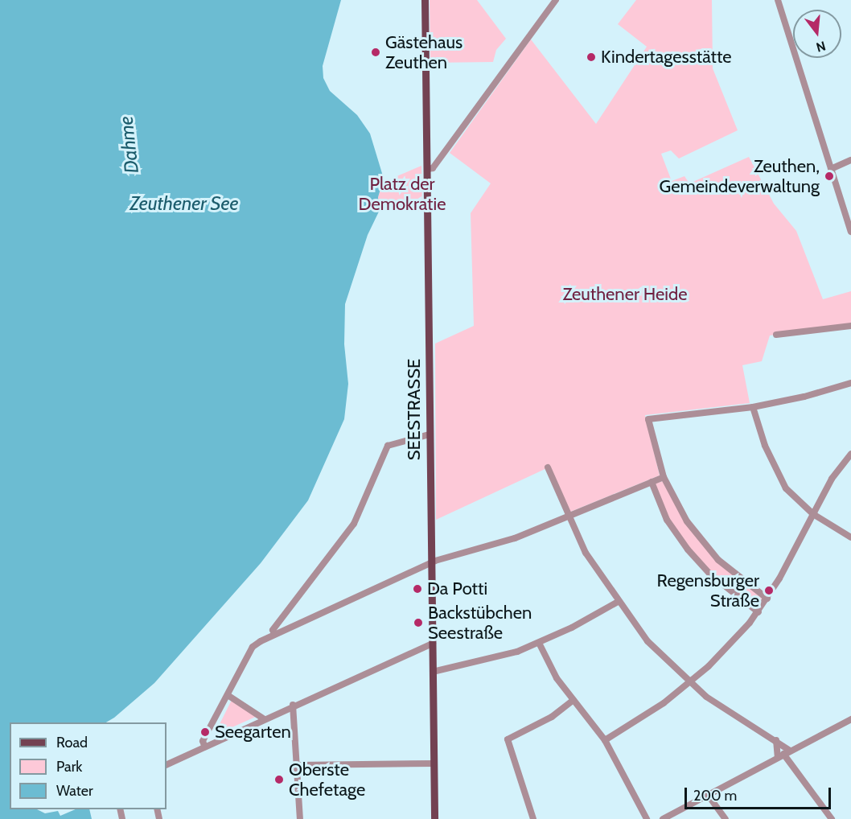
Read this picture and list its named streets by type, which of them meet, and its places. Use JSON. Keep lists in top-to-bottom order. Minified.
{"streets":{"main road":["SEESTRASSE"]},"water":["Dahme","Zeuthener See"],"parks":["Platz der Demokratie","Zeuthener Heide"],"places":["Gästehaus Zeuthen","Kindertagesstätte","Zeuthen, Gemeindeverwaltung","Da Potti","Regensburger Straße","Backstübchen Seestraße","Seegarten","Oberste Chefetage"],"legend":["Road","Park","Water"],"scale_bar":"200 m","north":"bottom"}
